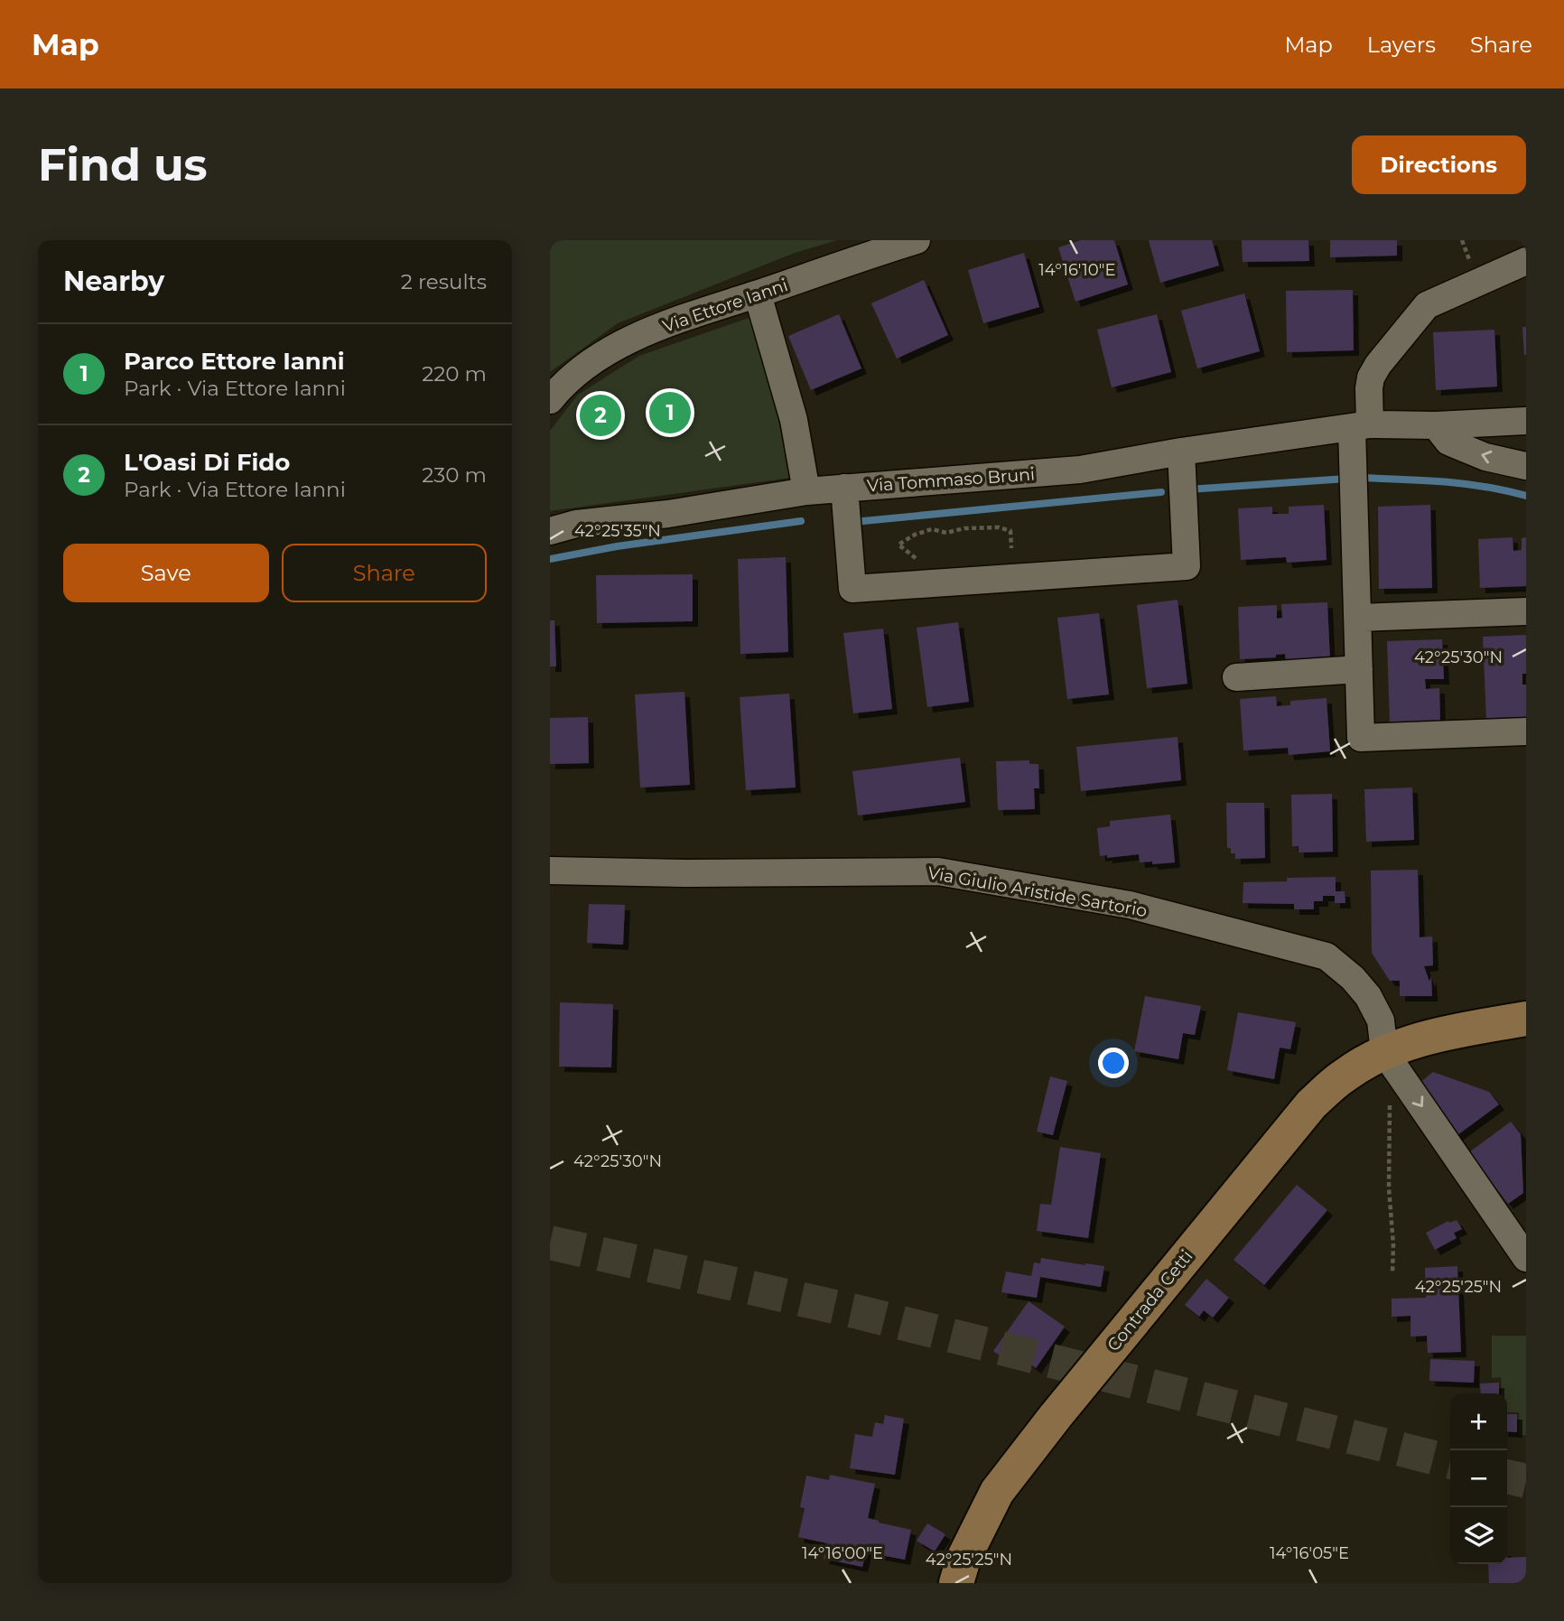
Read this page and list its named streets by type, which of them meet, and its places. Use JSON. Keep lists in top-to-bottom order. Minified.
{"streets":{"main road":["Contrada Cetti"],"street":["Via Ettore Ianni","Via Tommaso Bruni","Via Giulio Aristide Sartorio"]},"crossings":[["Via Giulio Aristide Sartorio","Contrada Cetti"]],"page":{"header":"Map","nav":["Map","Layers","Share"],"buttons":["Directions",["Save","Share"]],"title":"Find us","heading":["Nearby","2 results"],"list":[{"mark":"1","name":"Parco Ettore Ianni","note":"Park · Via Ettore Ianni","value":"220 m"},{"mark":"2","name":"L'Oasi Di Fido","note":"Park · Via Ettore Ianni","value":"230 m"}],"pins":["1","2"],"map_buttons":["+","−"]},"coordinates":["14°16'10\"E","42°25'35\"N","42°25'30\"N","42°25'25\"N","14°16'00\"E","14°16'05\"E"]}
